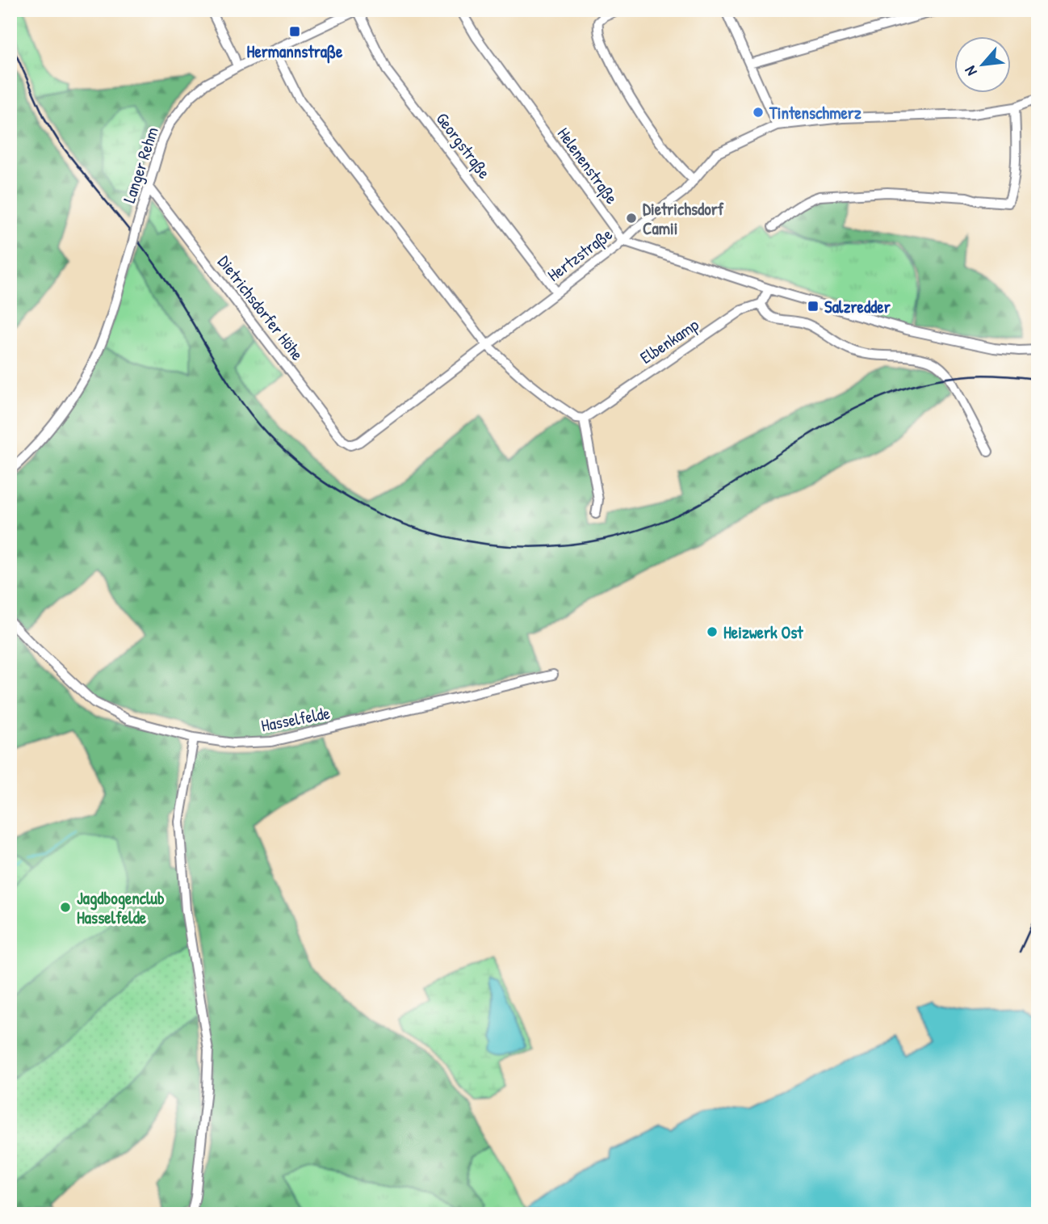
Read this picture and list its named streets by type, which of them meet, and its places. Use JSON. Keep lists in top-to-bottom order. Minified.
{"streets":{"street":["Georgstraße","Langer Rehm","Helenenstraße","Hertzstraße","Dietrichsdorfer Höhe","Elbenkamp","Hasselfelde"]},"crossings":[["Georgstraße","Langer Rehm"],["Georgstraße","Hertzstraße"],["Langer Rehm","Dietrichsdorfer Höhe"],["Helenenstraße","Hertzstraße"],["Hertzstraße","Dietrichsdorfer Höhe"]],"places":{"transit":["Hermannstraße","Salzredder"],"other":["Tintenschmerz","Dietrichsdorf Camii","Heizwerk Ost","Jagdbogenclub Hasselfelde"]},"north":"bottom left"}
